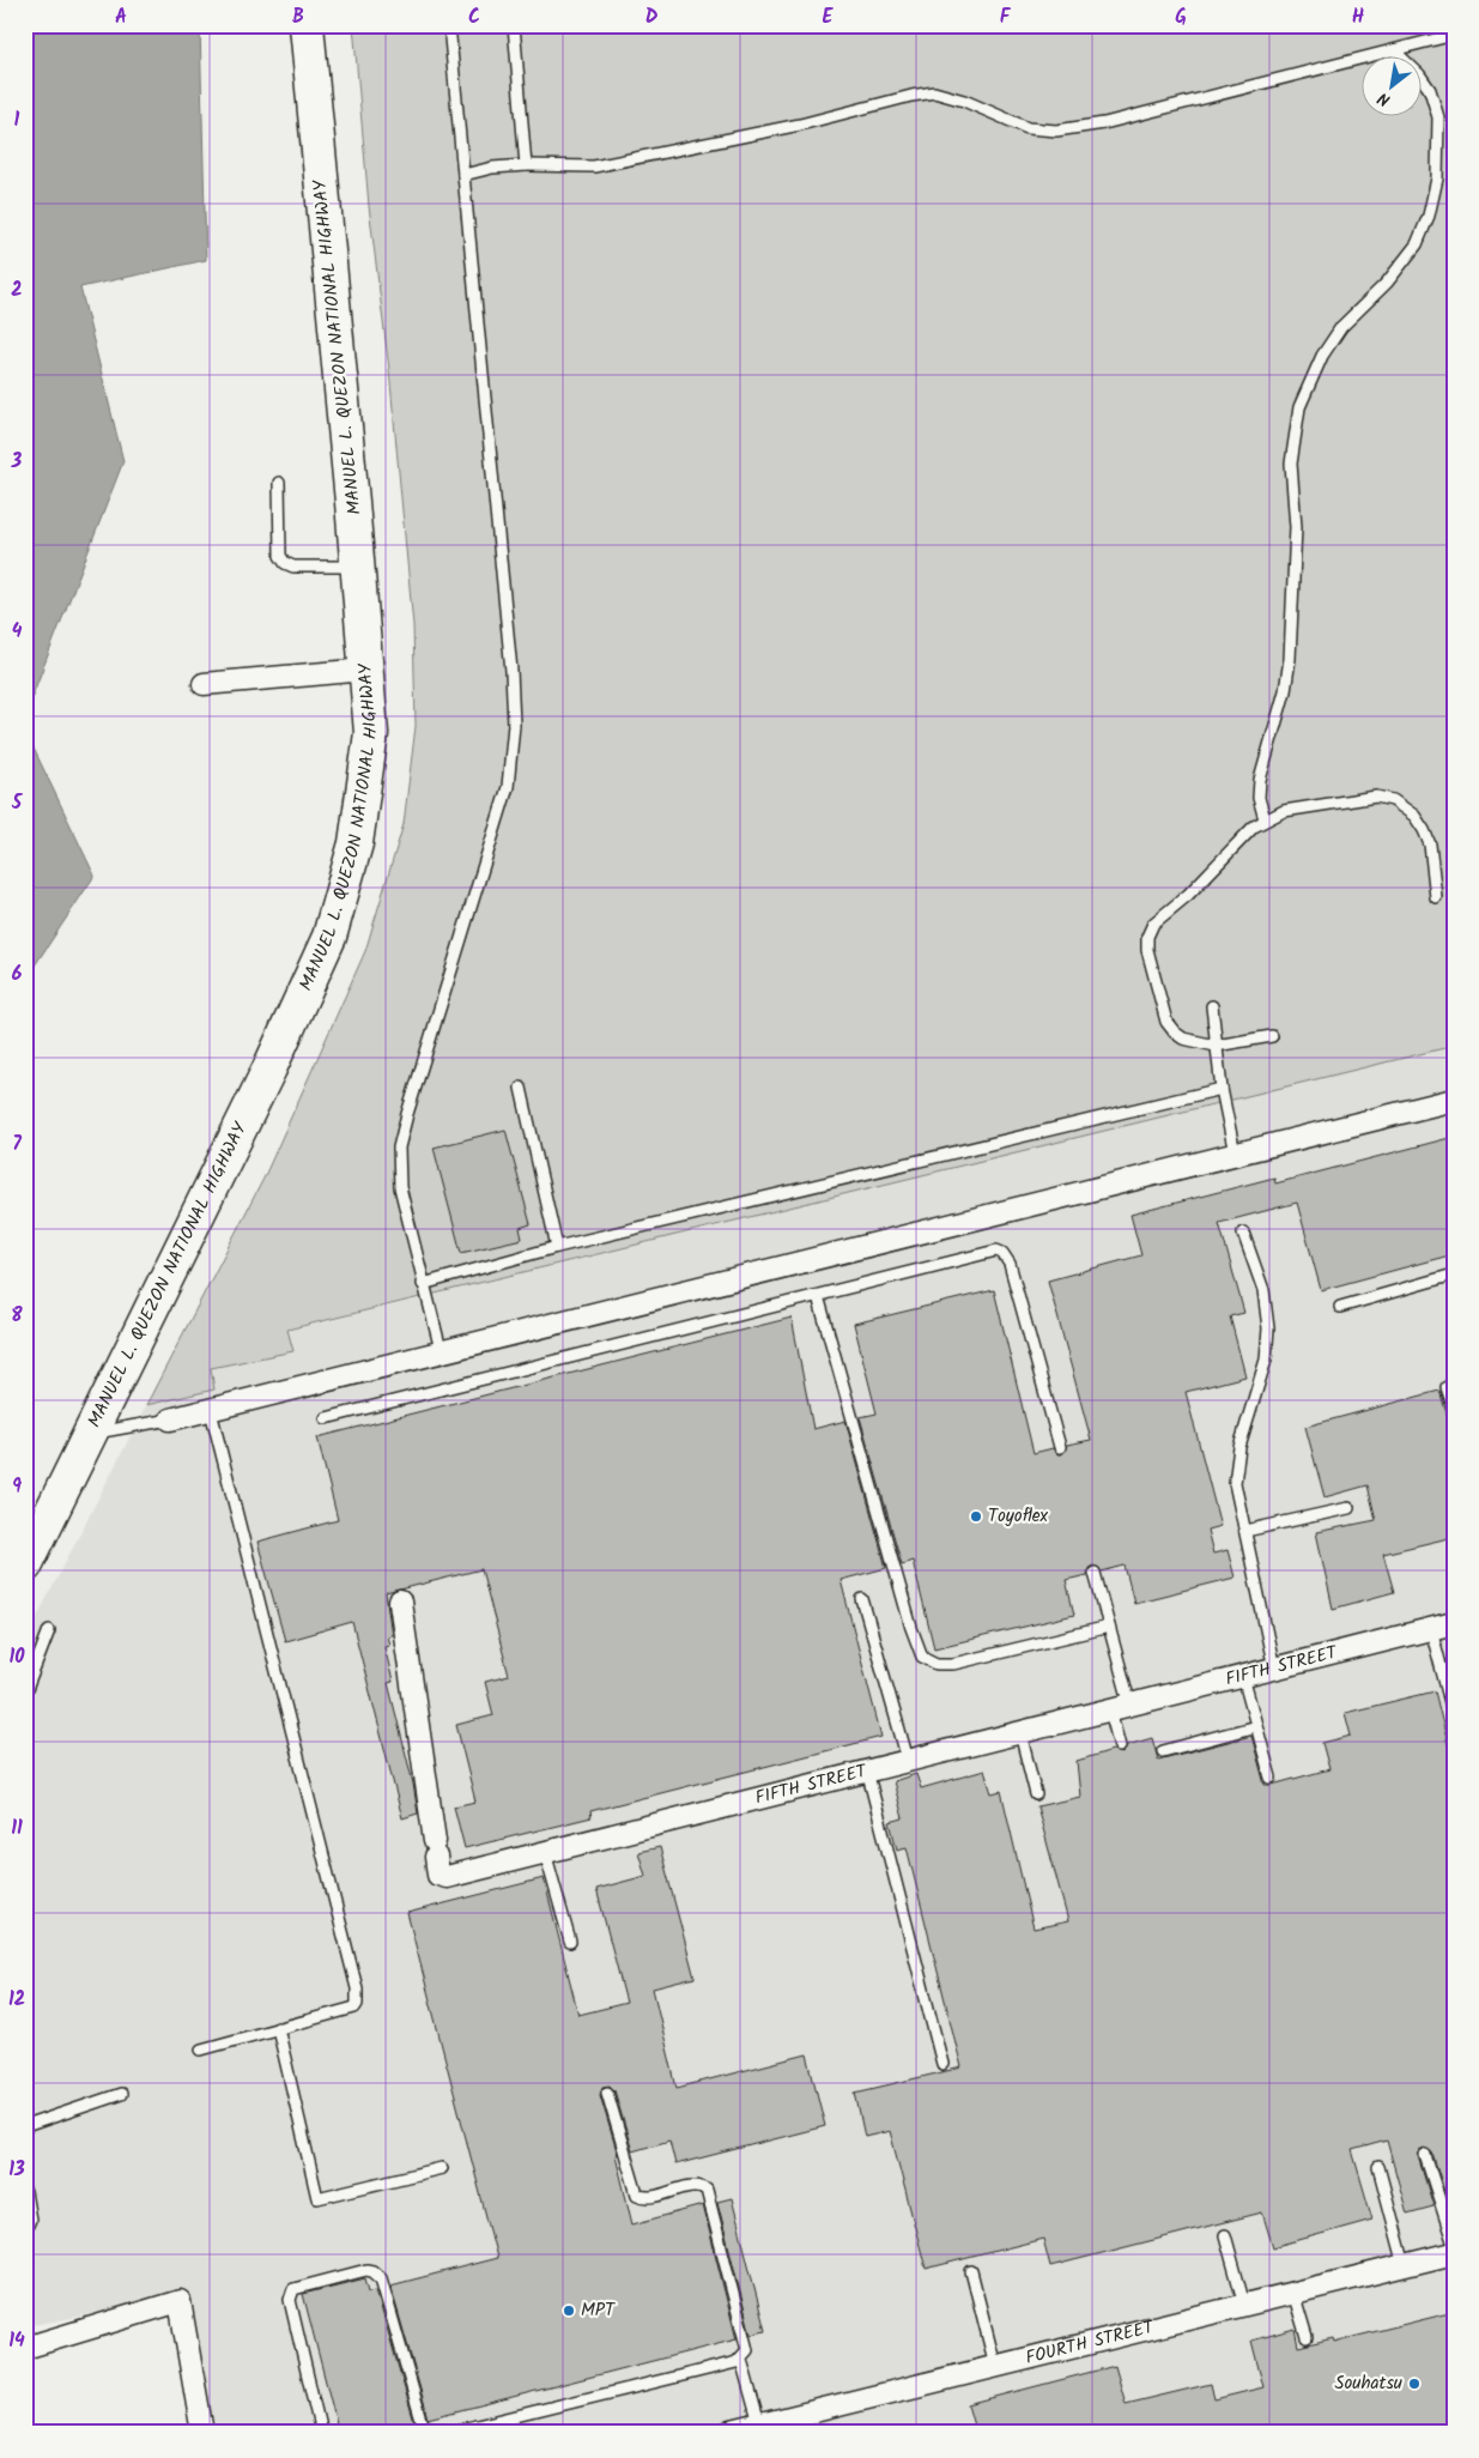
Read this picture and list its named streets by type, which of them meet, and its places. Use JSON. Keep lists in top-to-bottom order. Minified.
{"streets":{"main road":["MANUEL L. QUEZON NATIONAL HIGHWAY"],"street":["FIFTH STREET","FOURTH STREET"]},"places":["Toyoflex","MPT","Souhatsu"],"north":"bottom left","grid":{"columns":["A","B","C","D","E","F","G","H"],"rows":["1","2","3","4","5","6","7","8","9","10","11","12","13","14"]}}
